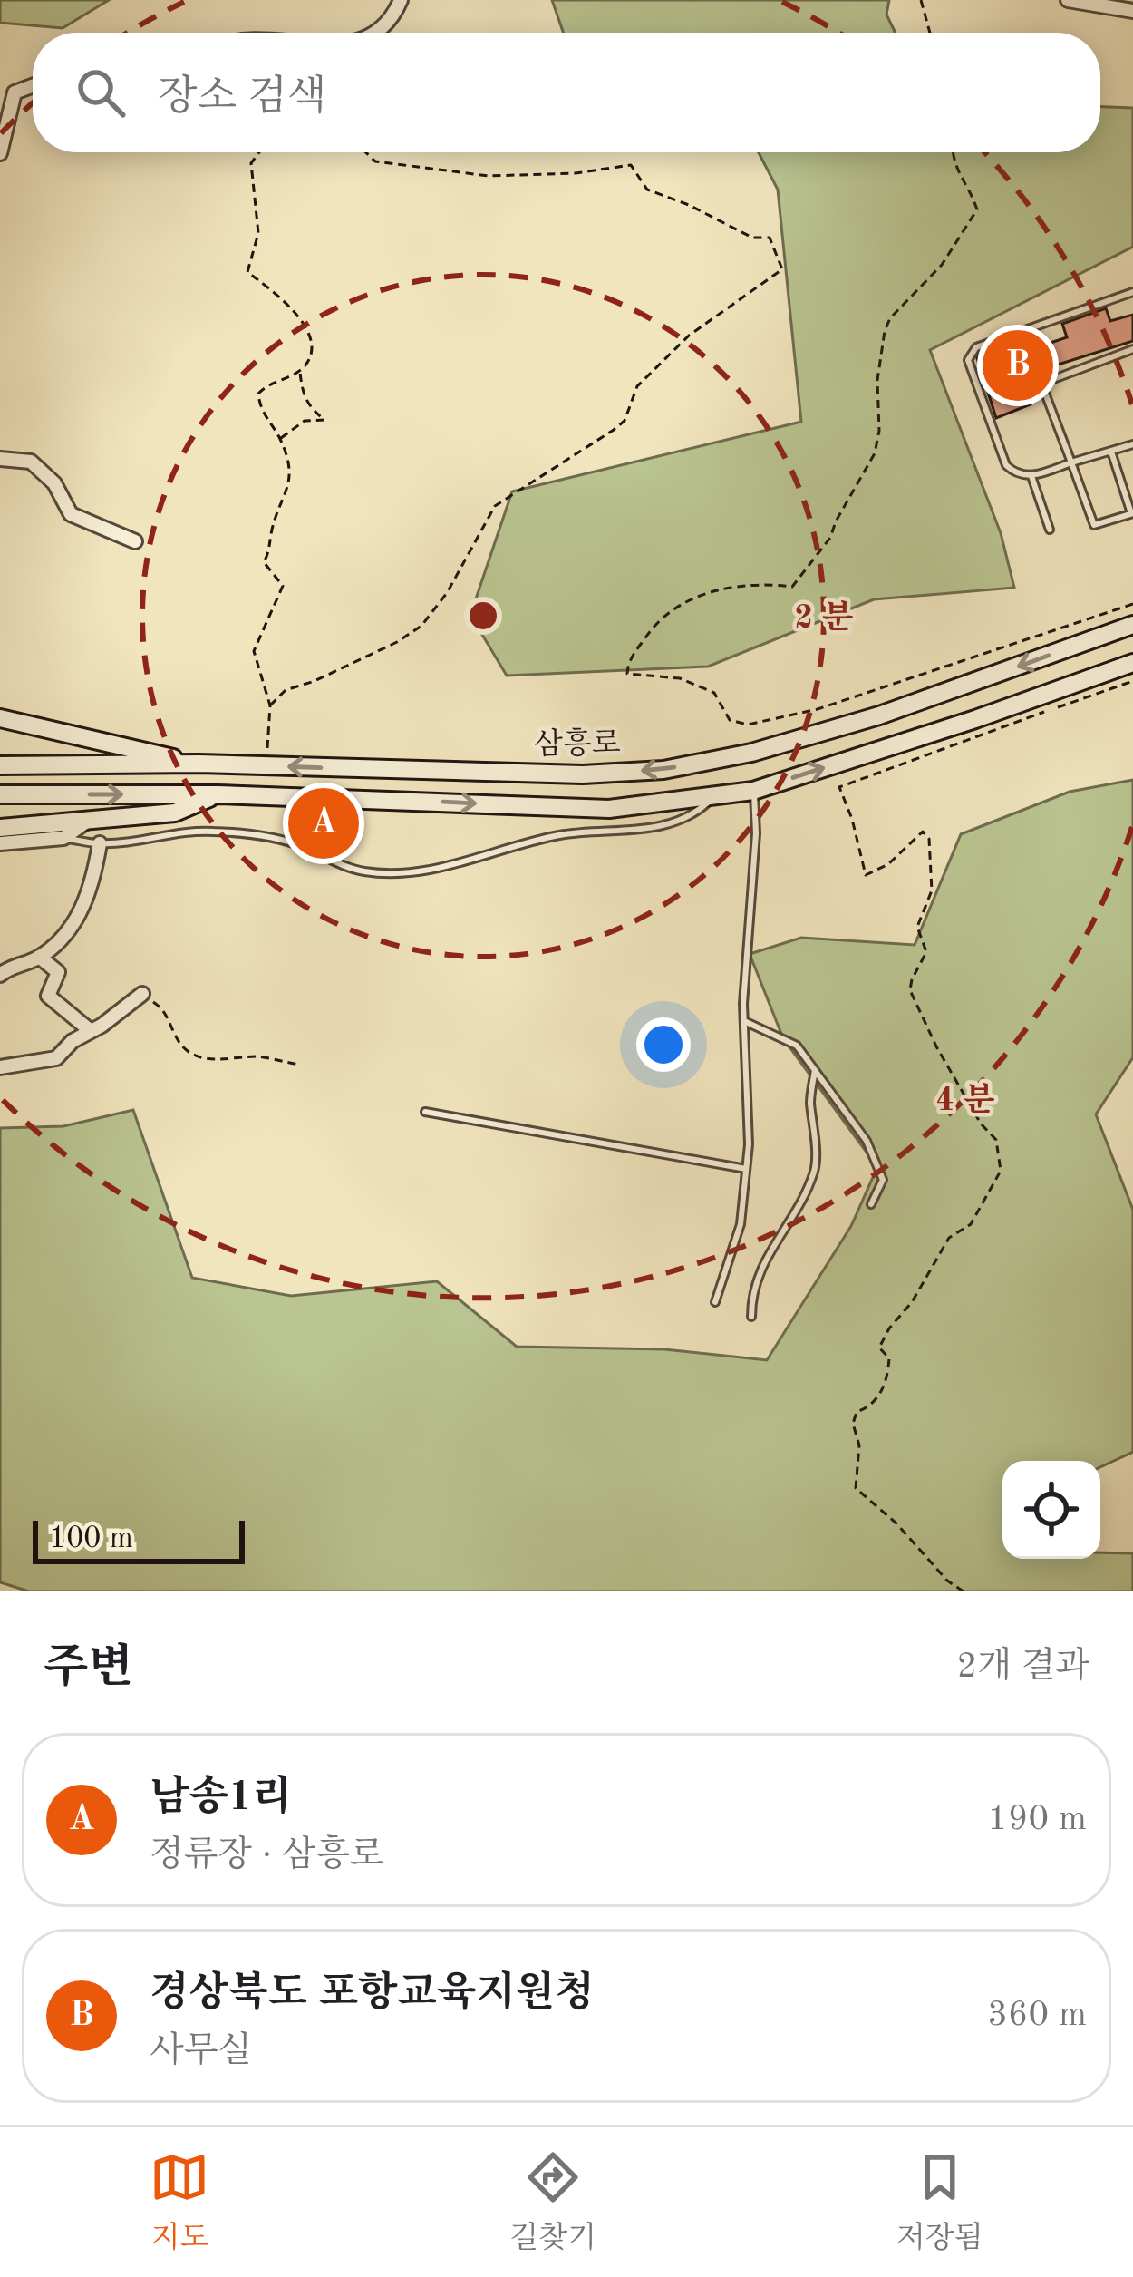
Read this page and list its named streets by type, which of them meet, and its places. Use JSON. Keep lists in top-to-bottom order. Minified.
{"streets":{"main road":["삼흥로"]},"scale_bar":"100 m","page":{"search":"장소 검색","pins":["B","A"],"scale":"100 m","heading":["주변","2개 결과"],"list":[{"mark":"A","name":"남송1리","note":"정류장 · 삼흥로","value":"190 m"},{"mark":"B","name":"경상북도 포항교육지원청","note":"사무실","value":"360 m"}],"nav":["지도","길찾기","저장됨"]},"rings":["2 분","4 분"]}
